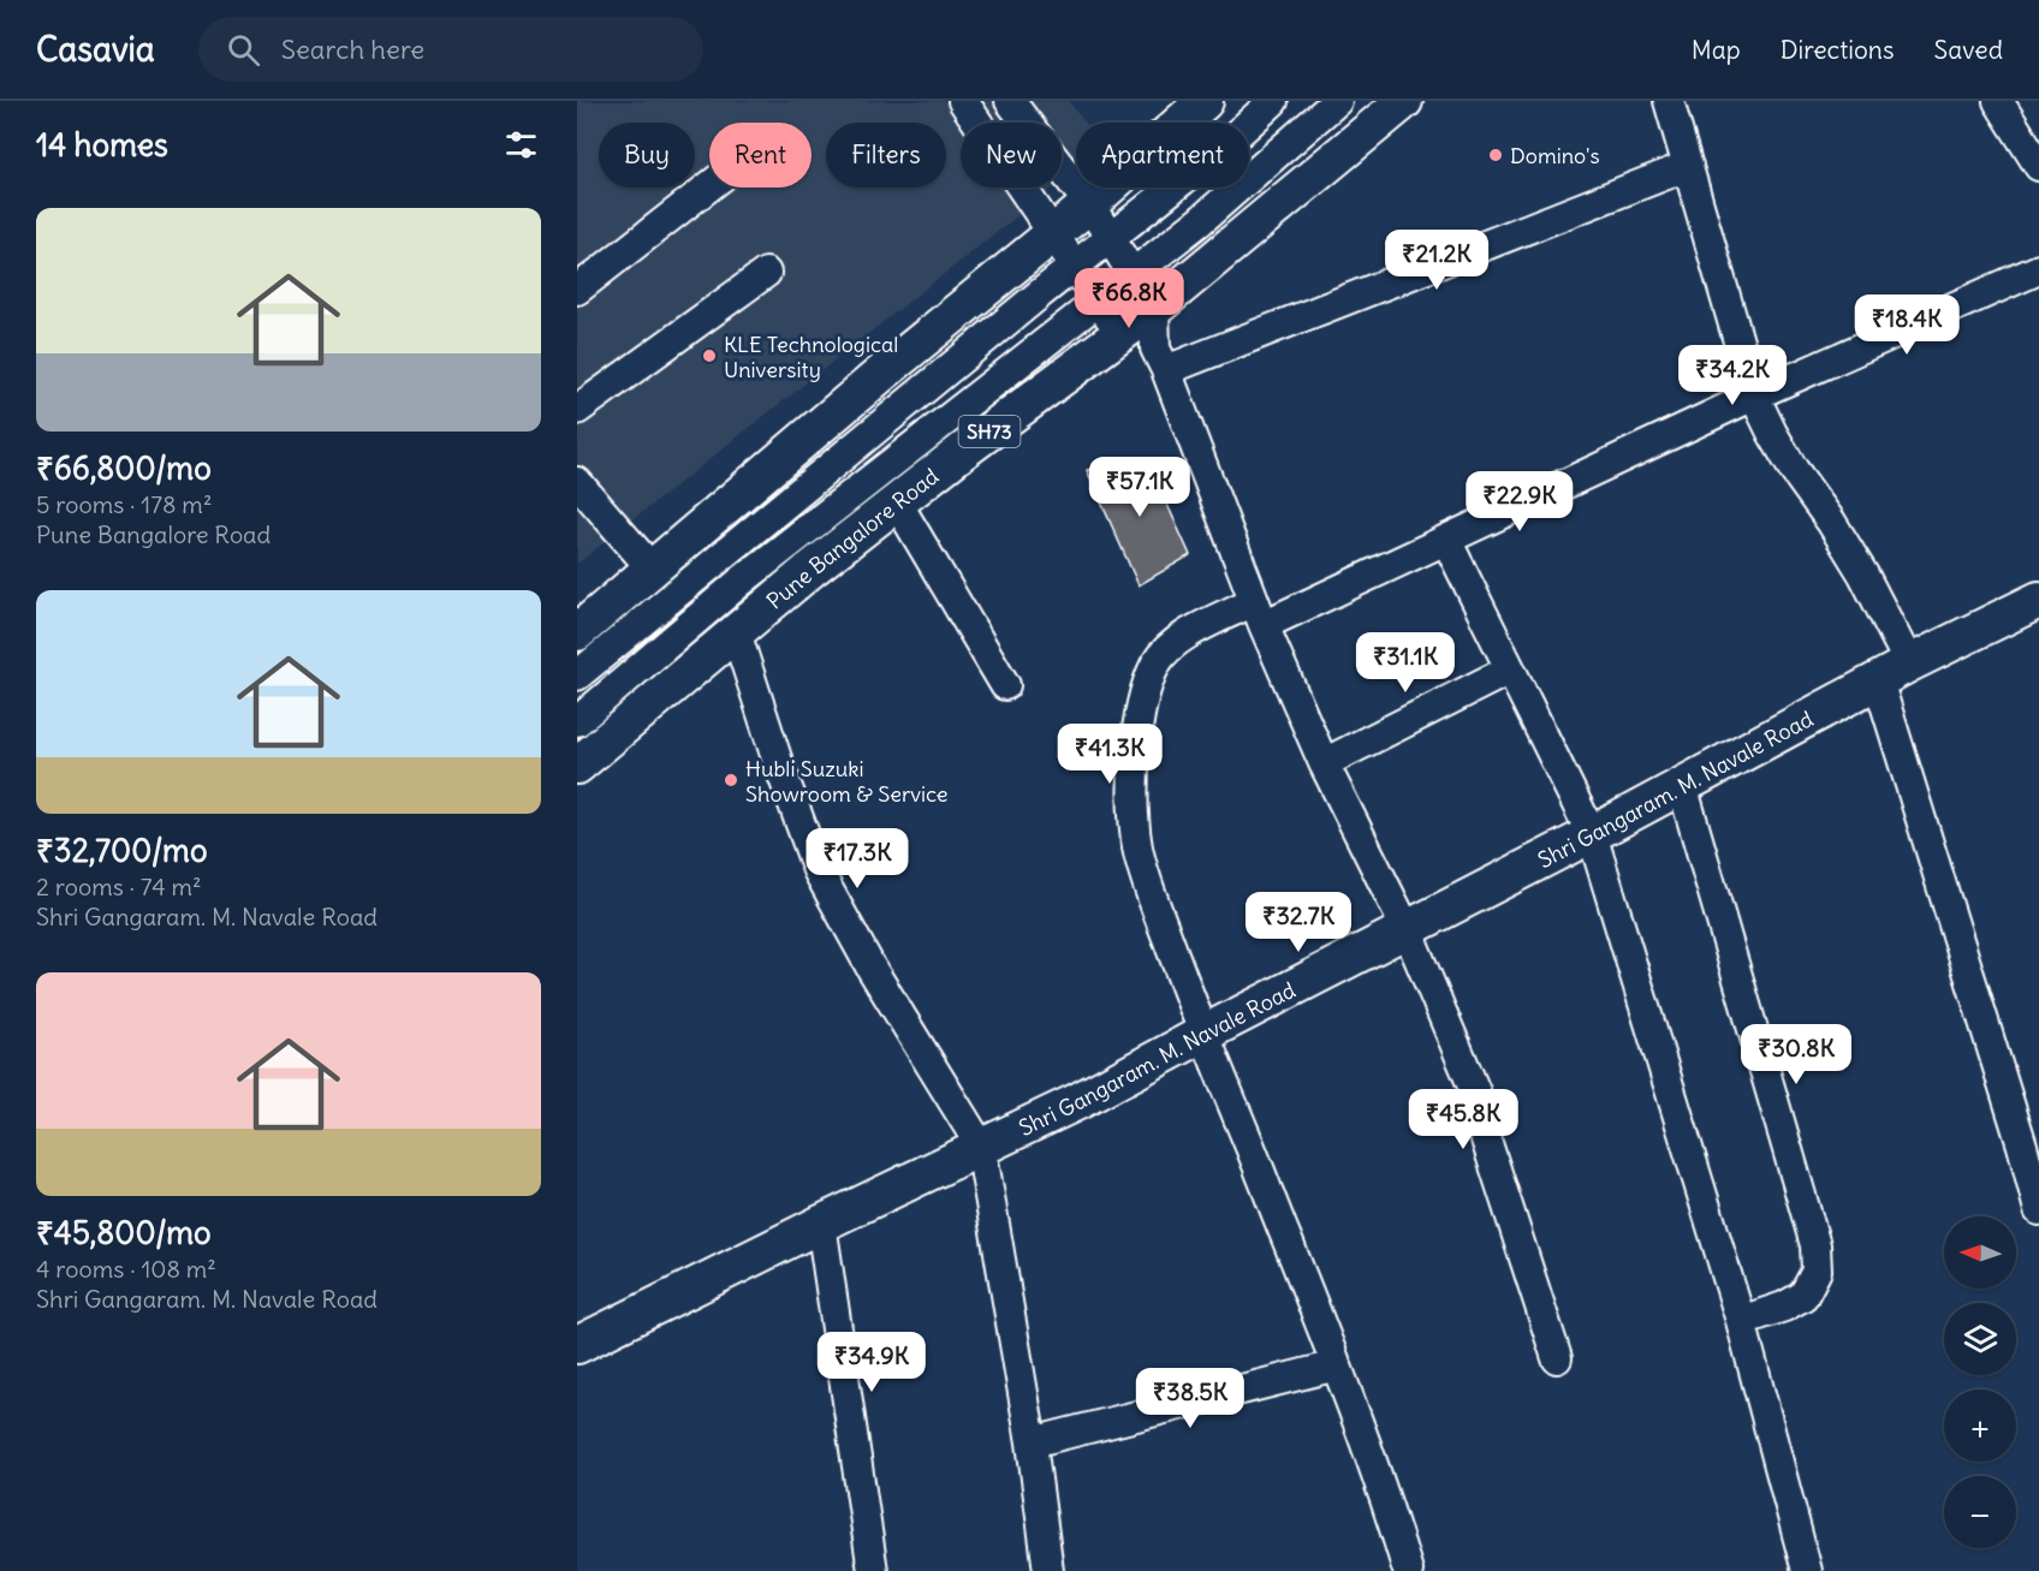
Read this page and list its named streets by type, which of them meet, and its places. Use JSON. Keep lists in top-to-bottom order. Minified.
{"streets":{"main road":["SH73","Pune Bangalore Road","Shri Gangaram. M. Navale Road"]},"places":["Domino's","KLE Technological University","Hubli Suzuki Showroom & Service"],"north":"left","page":{"header":"Casavia","search":"Search here","nav":["Map","Directions","Saved"],"heading":"14 homes","chip":["Buy","Rent","Filters","New","Apartment"],"list":[{"name":"₹66,800/mo","note":"5 rooms · 178 m² · Pune Bangalore Road"},{"name":"₹32,700/mo","note":"2 rooms · 74 m² · Shri Gangaram. M. Navale Road"},{"name":"₹45,800/mo","note":"4 rooms · 108 m² · Shri Gangaram. M. Navale Road"}],"price":["₹21.2K","₹66.8K","₹18.4K","₹34.2K","₹57.1K","₹22.9K","₹31.1K","₹41.3K","₹17.3K","₹32.7K","₹30.8K","₹45.8K","₹34.9K","₹38.5K"],"map_buttons":["+","−"]}}
